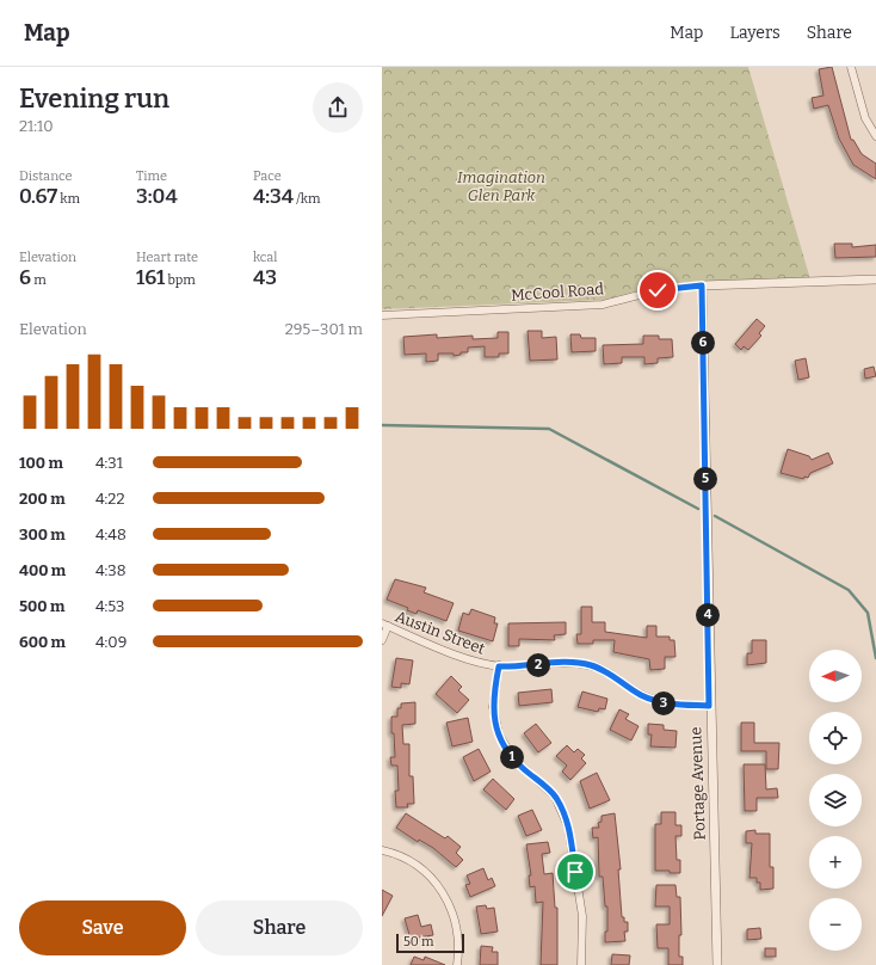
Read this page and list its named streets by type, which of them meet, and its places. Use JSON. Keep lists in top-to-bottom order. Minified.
{"streets":{"street":["McCool Road","Austin Street","Portage Avenue"]},"crossings":[["McCool Road","Portage Avenue"],["Austin Street","Portage Avenue"]],"parks":["Imagination Glen Park"],"scale_bar":"50 m","north":"left","page":{"header":"Map","nav":["Map","Layers","Share"],"heading":["Evening run","21:10"],"stats":[["Distance","0.67 km"],["Time","3:04"],["Pace","4:34 /km"],["Elevation","6 m"],["Heart rate","161 bpm"],["kcal","43"]],"chart":["Elevation","295–301 m"],"pins":["6","5","4","2","3","1"],"list":[{"name":"100 m","note":"4:31"},{"name":"200 m","note":"4:22"},{"name":"300 m","note":"4:48"},{"name":"400 m","note":"4:38"},{"name":"500 m","note":"4:53"},{"name":"600 m","note":"4:09"}],"map_buttons":["+","−"],"buttons":["Save","Share"],"scale":"50 m"}}
